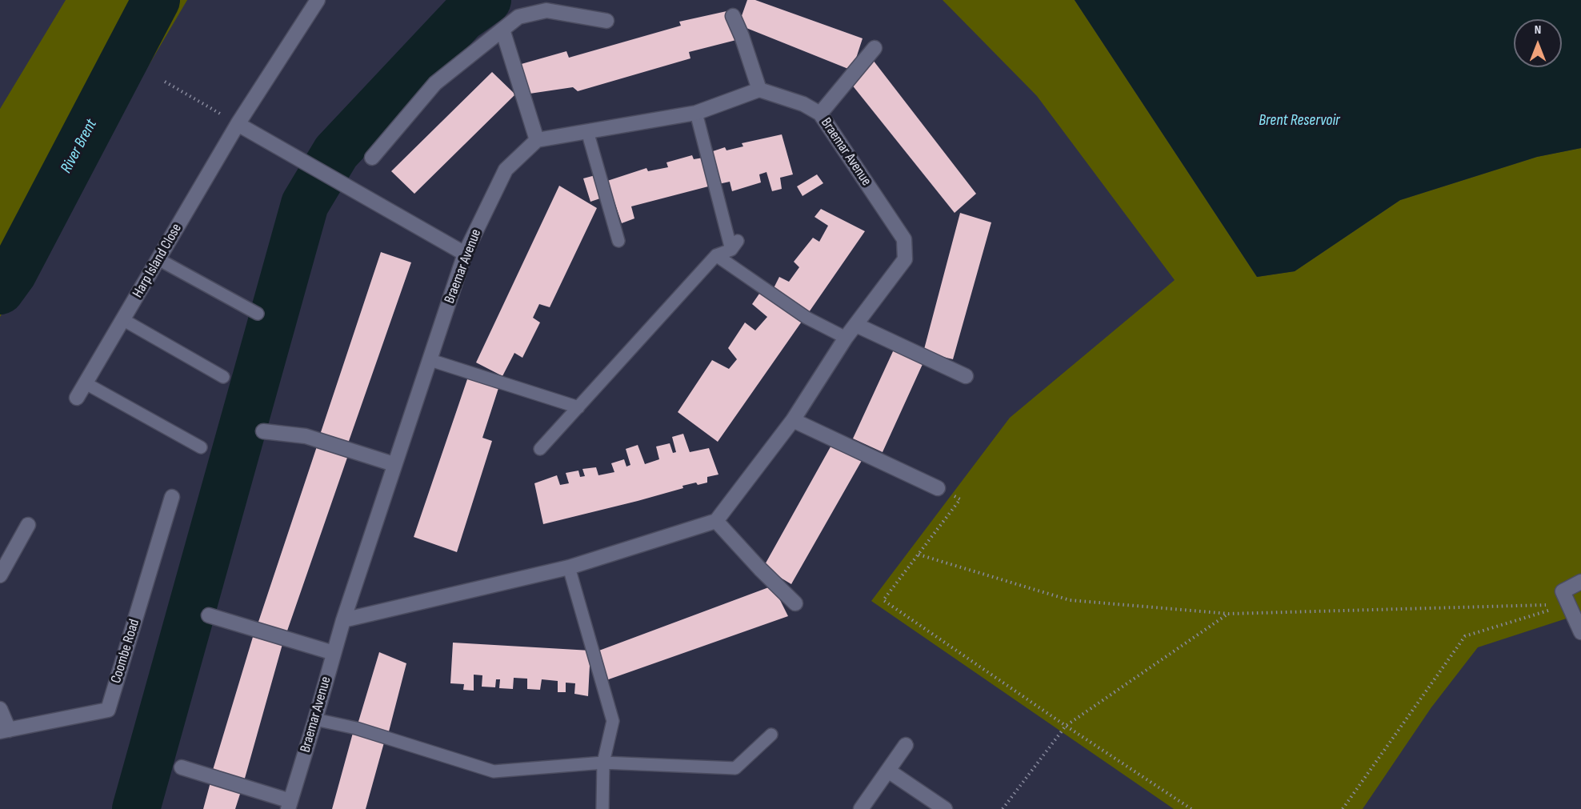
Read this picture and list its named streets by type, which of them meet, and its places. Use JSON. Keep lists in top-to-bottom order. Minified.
{"streets":{"street":["Braemar Avenue","Harp Island Close","Coombe Road"]},"water":["Brent Reservoir","River Brent"],"north":"top"}
